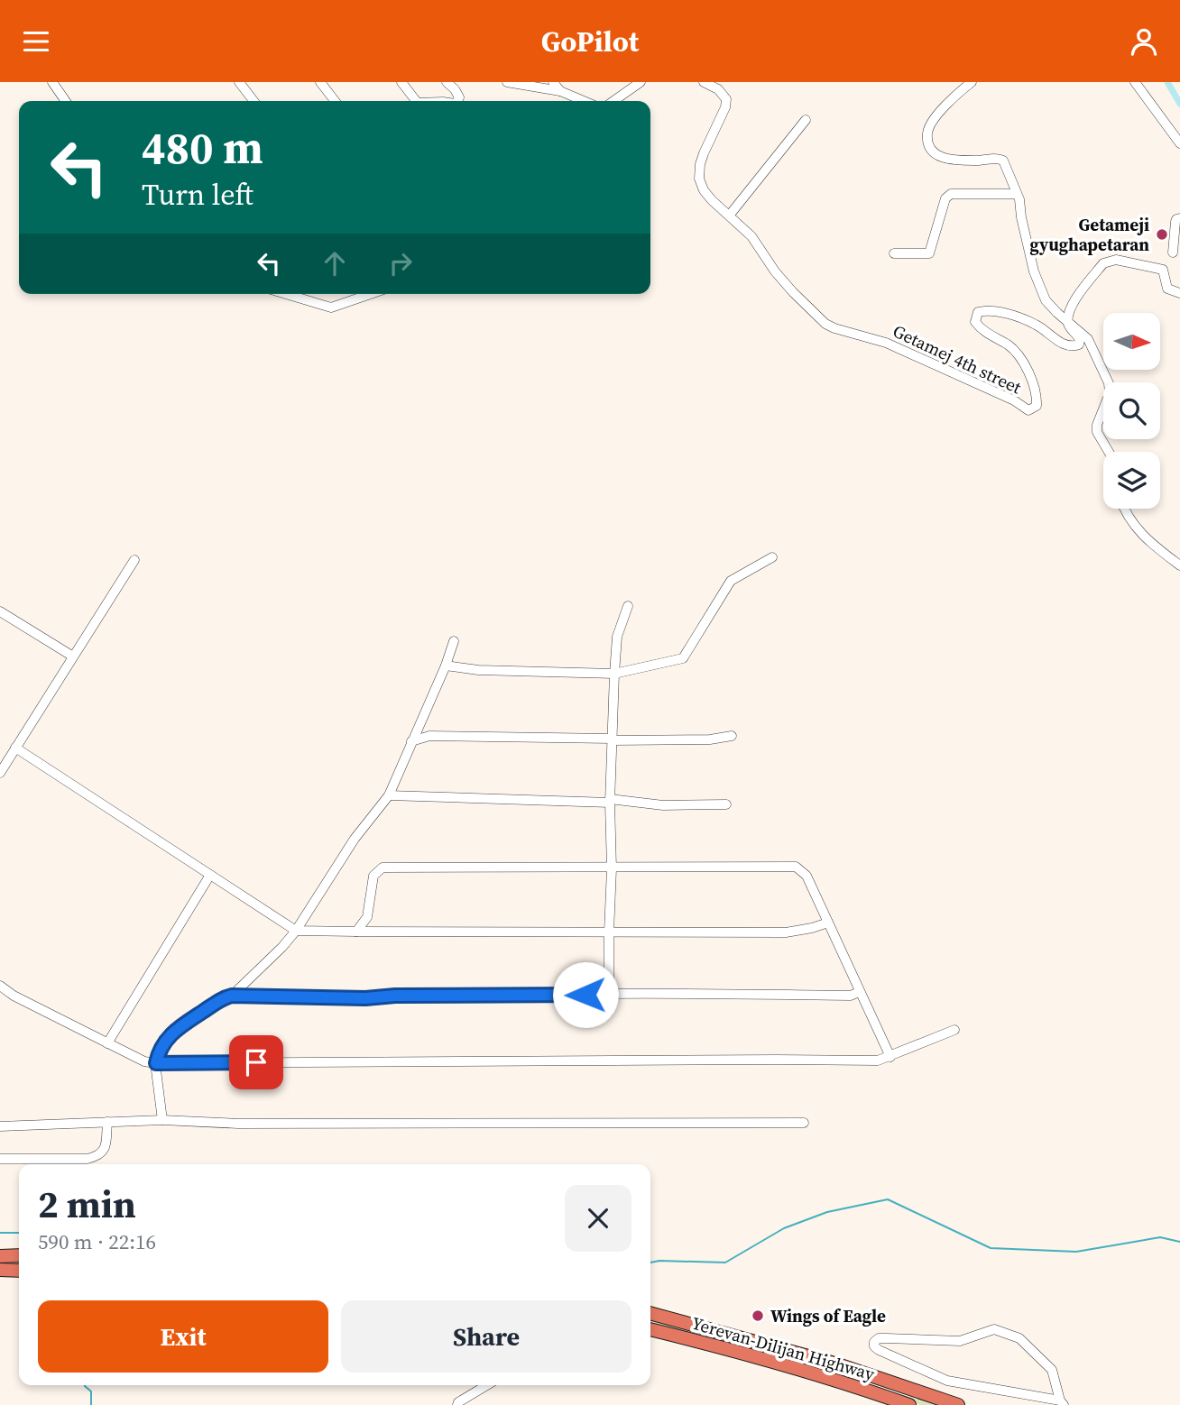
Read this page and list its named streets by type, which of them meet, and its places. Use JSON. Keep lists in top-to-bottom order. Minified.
{"streets":{"highway":["Yerevan-Dilijan Highway"],"street":["Getamej 4th street"]},"places":["Getameji gyughapetaran","Wings of Eagle"],"north":"right","page":{"header":"GoPilot","turn":["480 m","Turn left"],"heading":["2 min","590 m · 22:16"],"buttons":["Exit","Share"]}}
